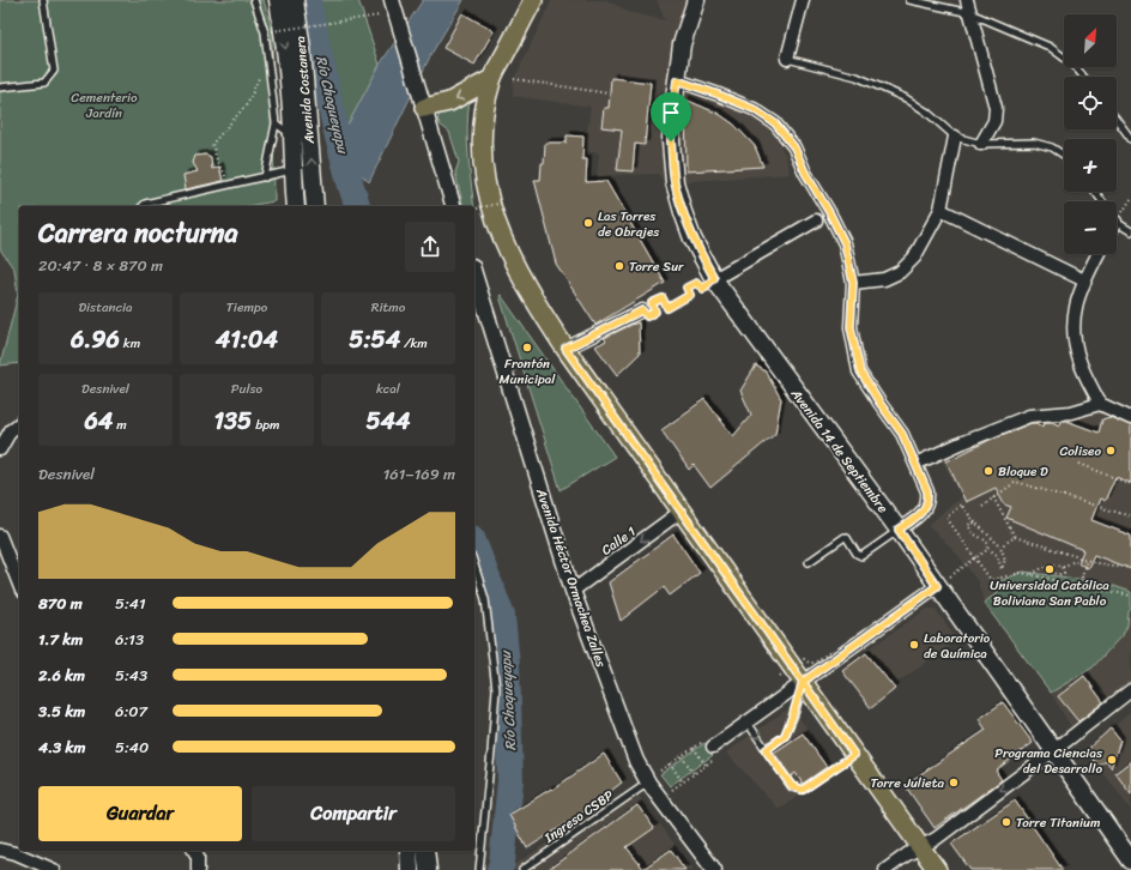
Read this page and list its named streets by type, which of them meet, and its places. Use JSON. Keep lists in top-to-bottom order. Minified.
{"streets":{"main road":["Avenida Costanera","Avenida 14 de Septiembre"],"street":["Calle 1","Avenida Héctor Ormachea Zalles"],"lane":["Ingreso CSBP"]},"crossings":[["Calle 1","Avenida Héctor Ormachea Zalles"],["Avenida Héctor Ormachea Zalles","Ingreso CSBP"]],"one_way":["Calle 1"],"water":["Río Choqueyapu"],"parks":["Cementerio Jardín"],"places":["Las Torres de Obrajes","Torre Sur","Frontón Municipal","Coliseo","Bloque D","Universidad Católica Boliviana San Pablo","Laboratorio de Química","Programa Ciencias del Desarrollo","Torre Julieta","Torre Titanium"],"north":"top right","page":{"map_buttons":["+","−"],"heading":["Carrera nocturna","20:47 · 8 × 870 m"],"stats":[["Distancia","6.96 km"],["Tiempo","41:04"],["Ritmo","5:54 /km"],["Desnivel","64 m"],["Pulso","135 bpm"],["kcal","544"]],"chart":["Desnivel","161–169 m"],"list":[{"name":"870 m","note":"5:41"},{"name":"1.7 km","note":"6:13"},{"name":"2.6 km","note":"5:43"},{"name":"3.5 km","note":"6:07"},{"name":"4.3 km","note":"5:40"}],"buttons":["Guardar","Compartir"]}}
